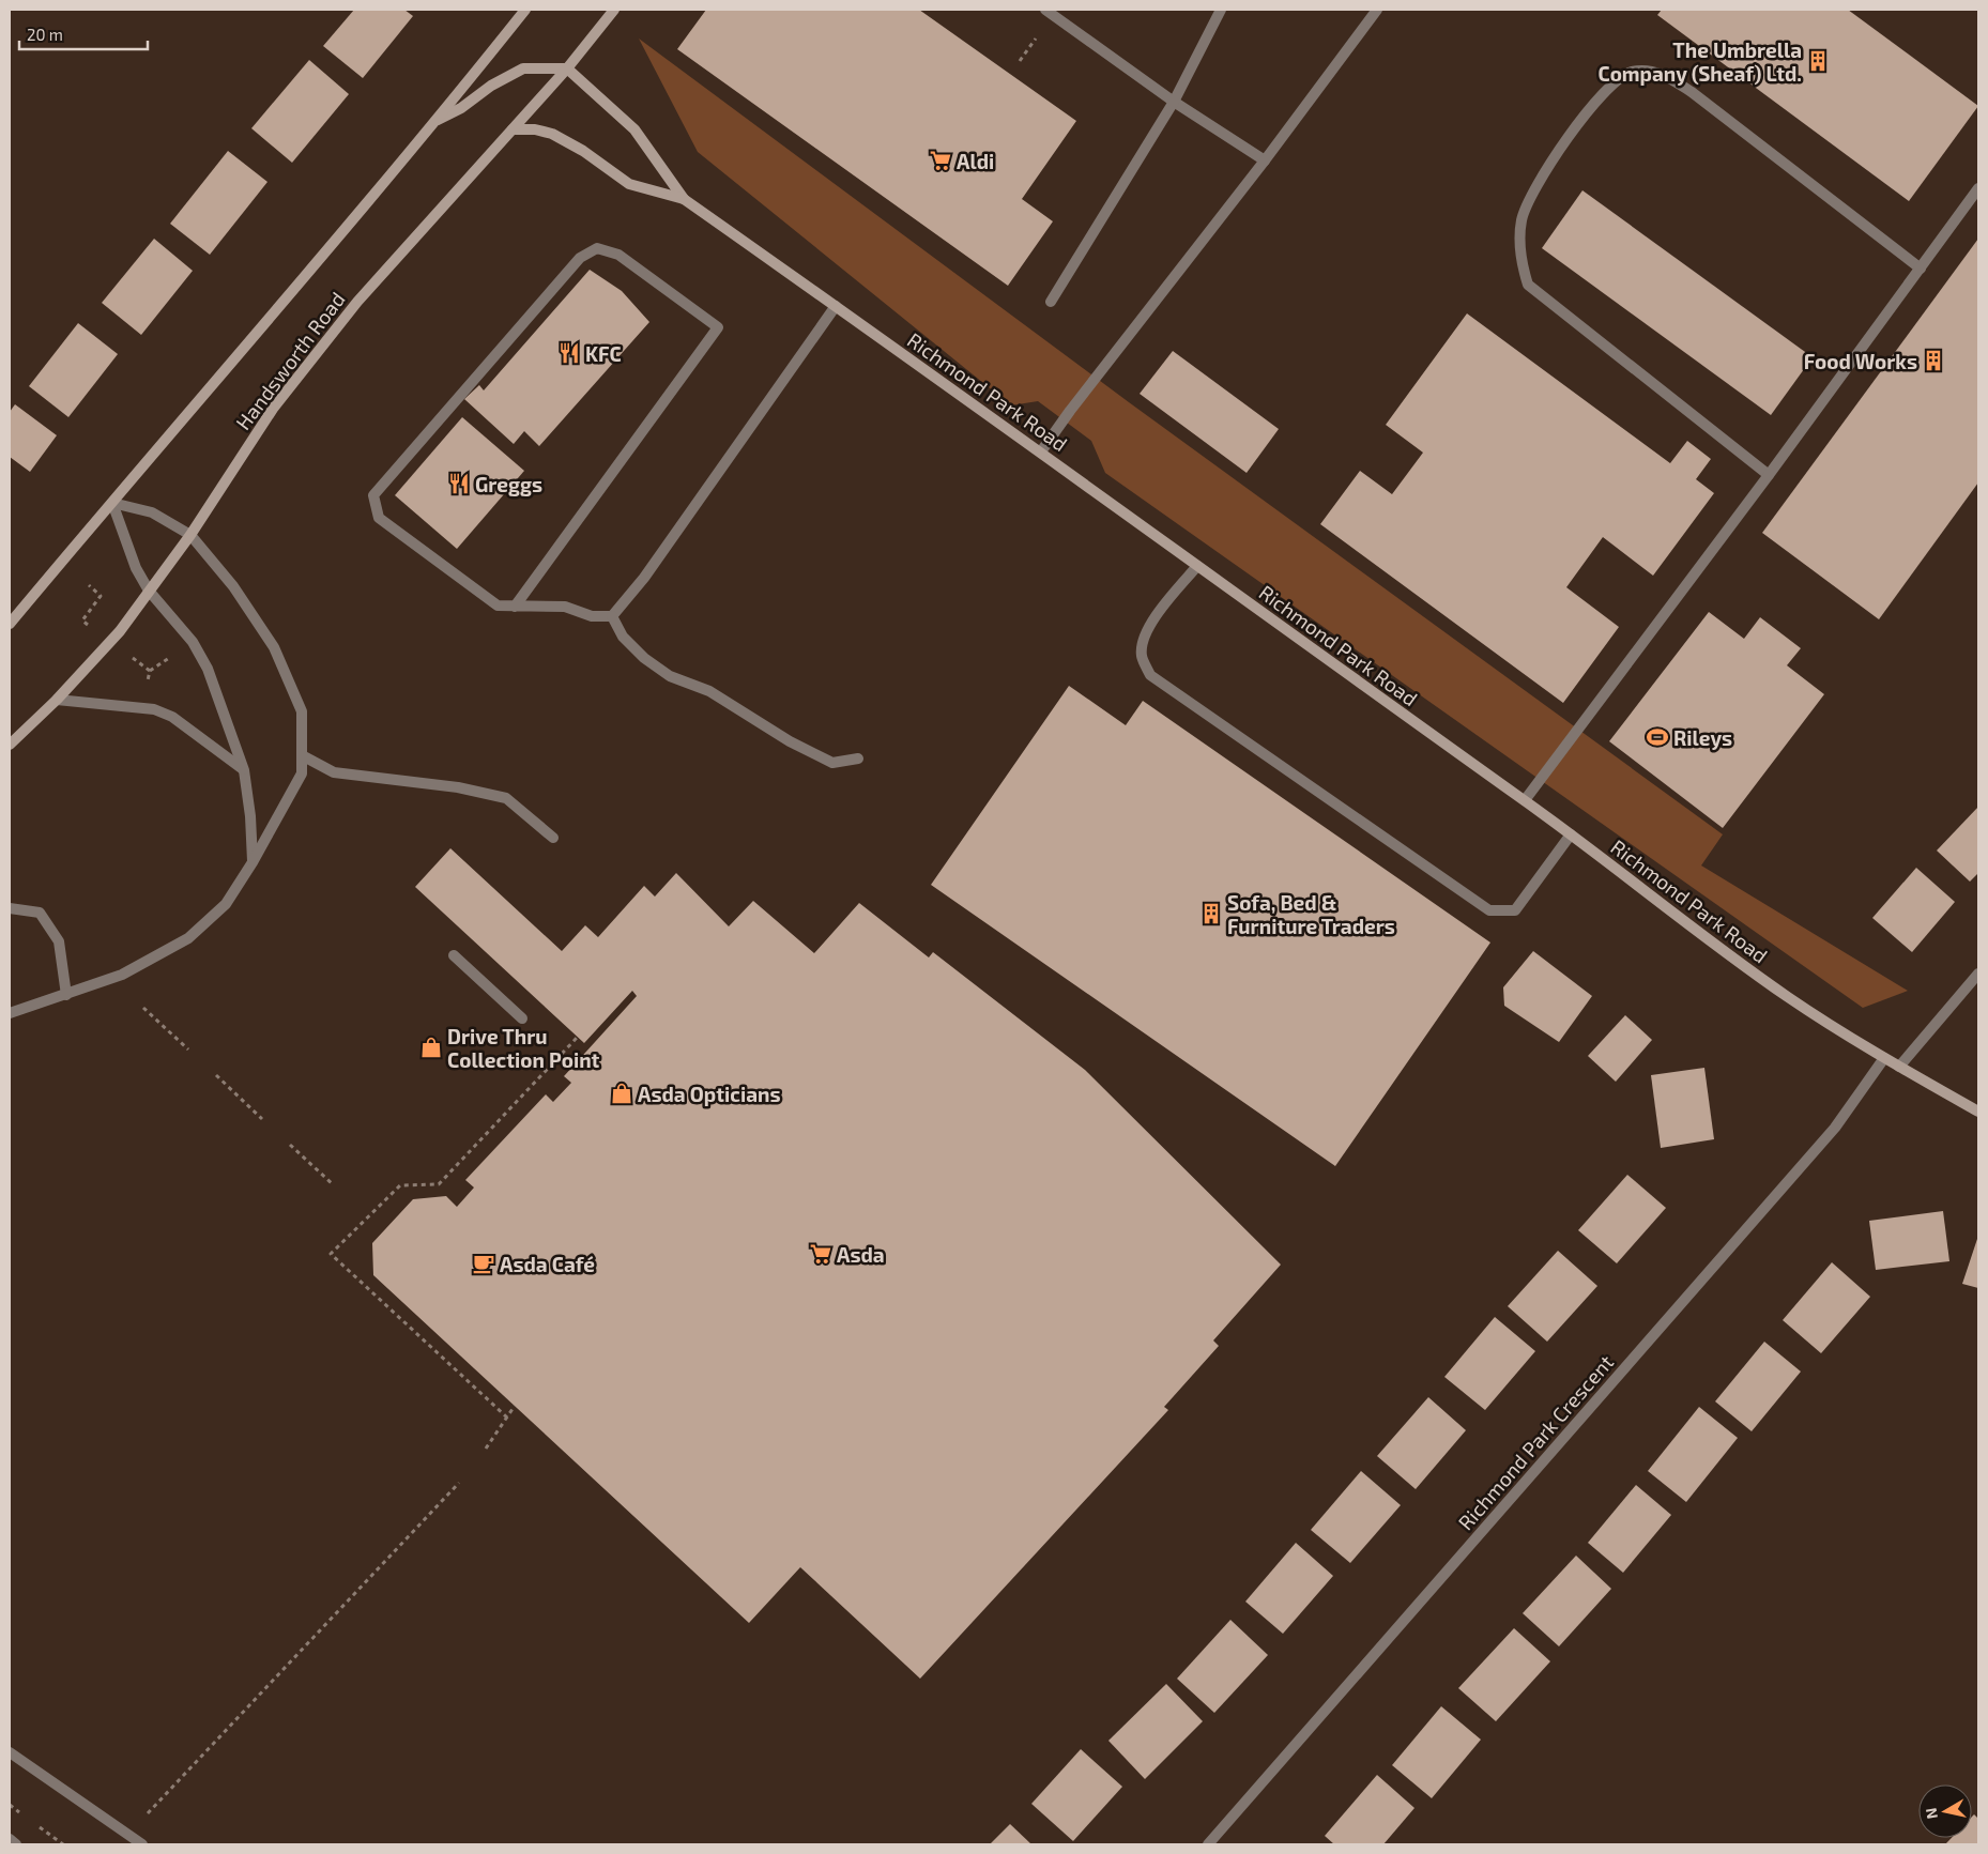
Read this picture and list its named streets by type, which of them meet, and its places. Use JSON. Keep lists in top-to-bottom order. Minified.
{"streets":{"street":["Handsworth Road","Richmond Park Road","Richmond Park Crescent"]},"crossings":[["Handsworth Road","Richmond Park Road"],["Richmond Park Road","Richmond Park Crescent"]],"places":{"building":["The Umbrella Company (Sheaf) Ltd.","Food Works","Sofa, Bed & Furniture Traders"],"supermarket":["Aldi","Asda"],"restaurant":["KFC","Greggs"],"sports":["Rileys"],"shop":["Drive Thru Collection Point","Asda Opticians"],"cafe":["Asda Café"]},"scale_bar":"20 m","north":"left"}
